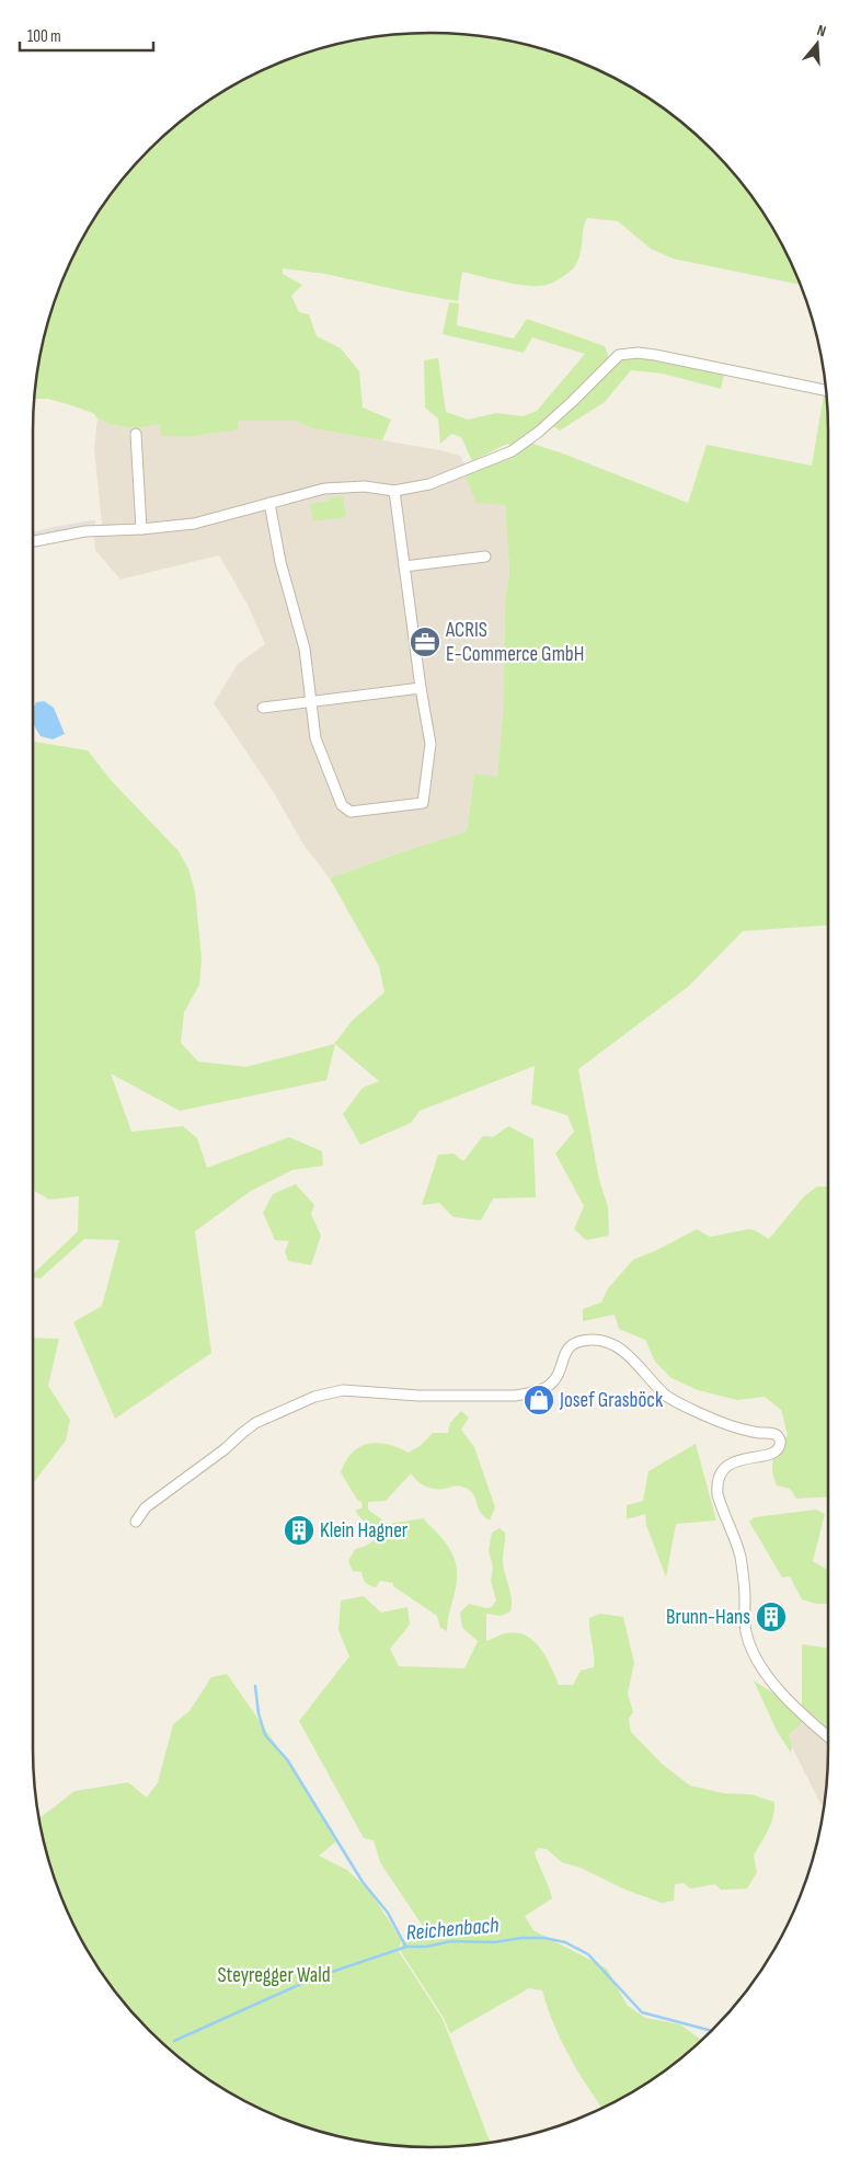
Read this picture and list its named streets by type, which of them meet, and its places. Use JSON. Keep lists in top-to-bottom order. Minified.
{"water":["Reichenbach"],"parks":["Steyregger Wald"],"places":{"office":["ACRIS E-Commerce GmbH"],"shop":["Josef Grasböck"],"building":["Klein Hagner","Brunn-Hans"]},"scale_bar":"100 m","north":"top"}
